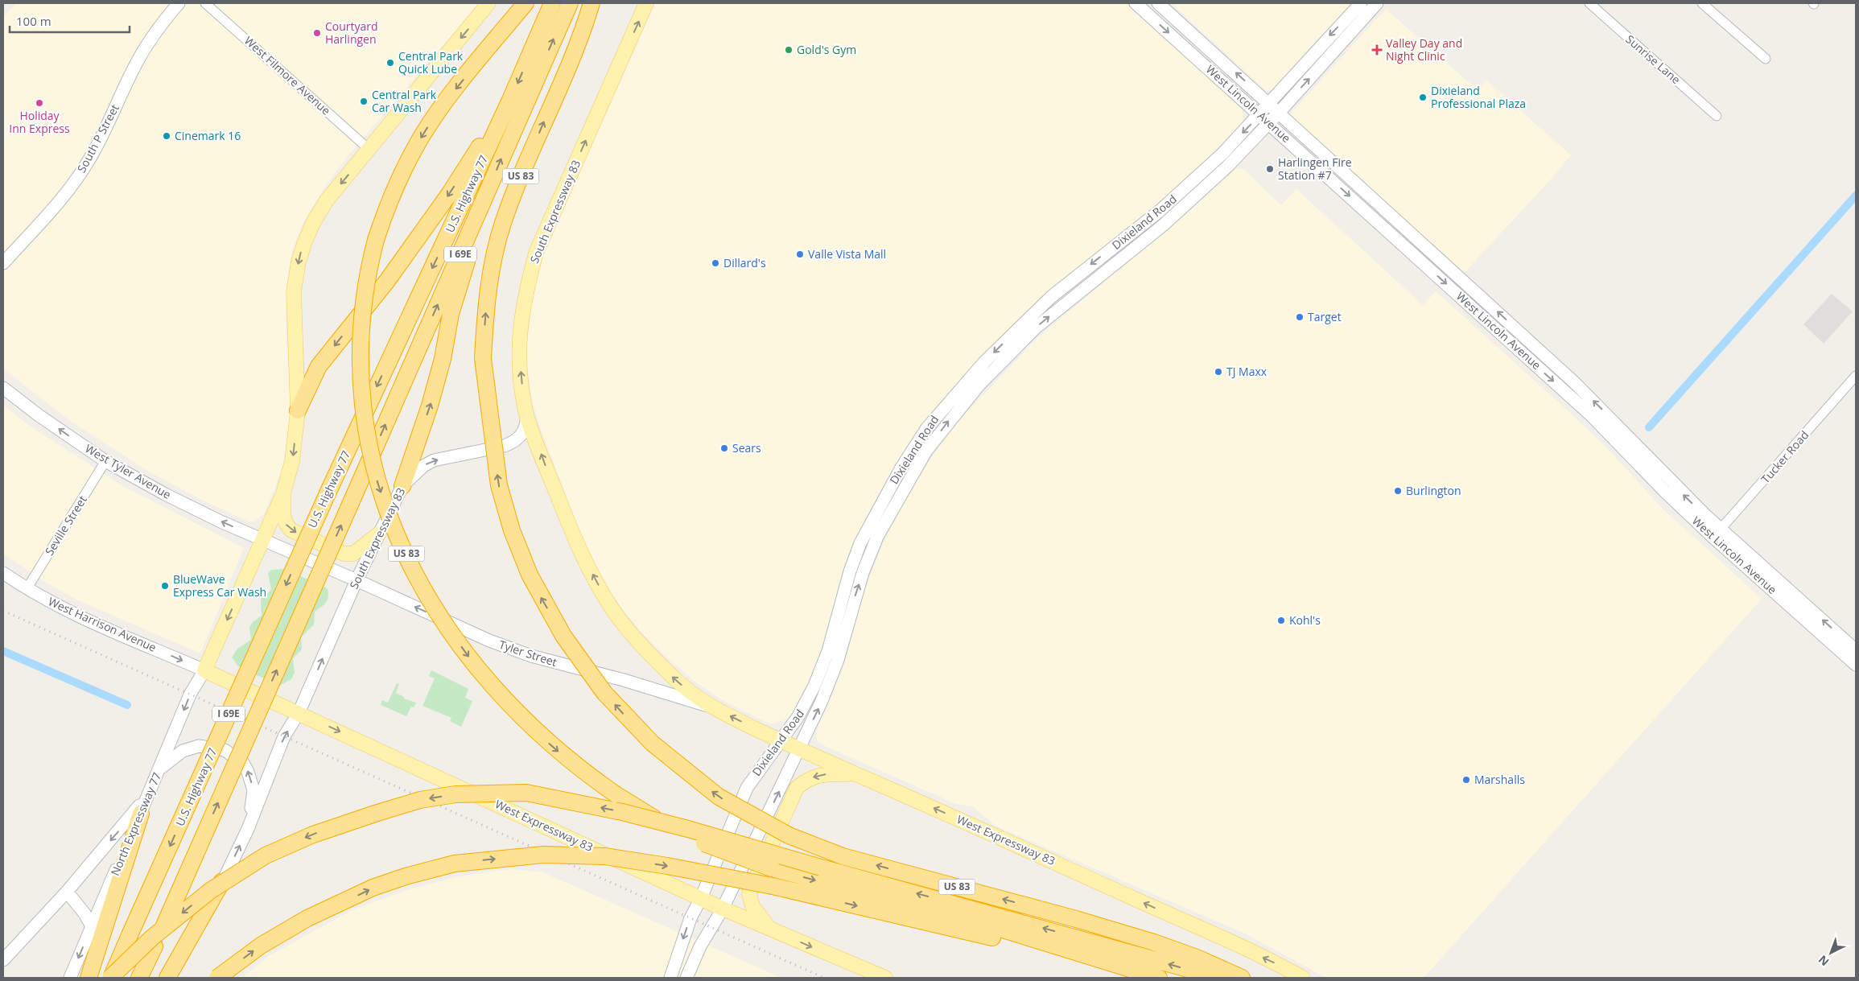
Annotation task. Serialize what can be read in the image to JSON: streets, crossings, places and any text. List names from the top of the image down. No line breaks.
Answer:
{"streets":{"highway":["US 83","U.S. Highway 77","I 69E"],"main road":["West Lincoln Avenue","South P Street","South Expressway 83","Dixieland Road","West Tyler Avenue","West Harrison Avenue","Tyler Street","North Expressway 77","West Expressway 83"],"street":["Sunrise Lane","West Filmore Avenue","Tucker Road","Seville Street"]},"crossings":[["West Lincoln Avenue","Dixieland Road"],["West Lincoln Avenue","Tucker Road"],["South Expressway 83","West Tyler Avenue"],["South Expressway 83","Tyler Street"],["South Expressway 83","West Expressway 83"],["Dixieland Road","West Expressway 83"],["West Tyler Avenue","Seville Street"],["West Tyler Avenue","Tyler Street"],["Seville Street","West Harrison Avenue"],["West Harrison Avenue","North Expressway 77"],["West Harrison Avenue","West Expressway 83"],["Tyler Street","West Expressway 83"],["North Expressway 77","West Expressway 83"]],"one_way":["South Expressway 83","West Tyler Avenue","West Harrison Avenue","Tyler Street"],"places":{"other":["Courtyard Harlingen","Gold's Gym","Central Park Quick Lube","Dixieland Professional Plaza","Central Park Car Wash","Holiday Inn Express","Cinemark 16","Harlingen Fire Station #7","Valle Vista Mall","Dillard's","Target","TJ Maxx","Sears","Burlington","BlueWave Express Car Wash","Kohl's","Marshalls"],"health":["Valley Day and Night Clinic"]},"scale_bar":"100 m","north":"bottom left"}
